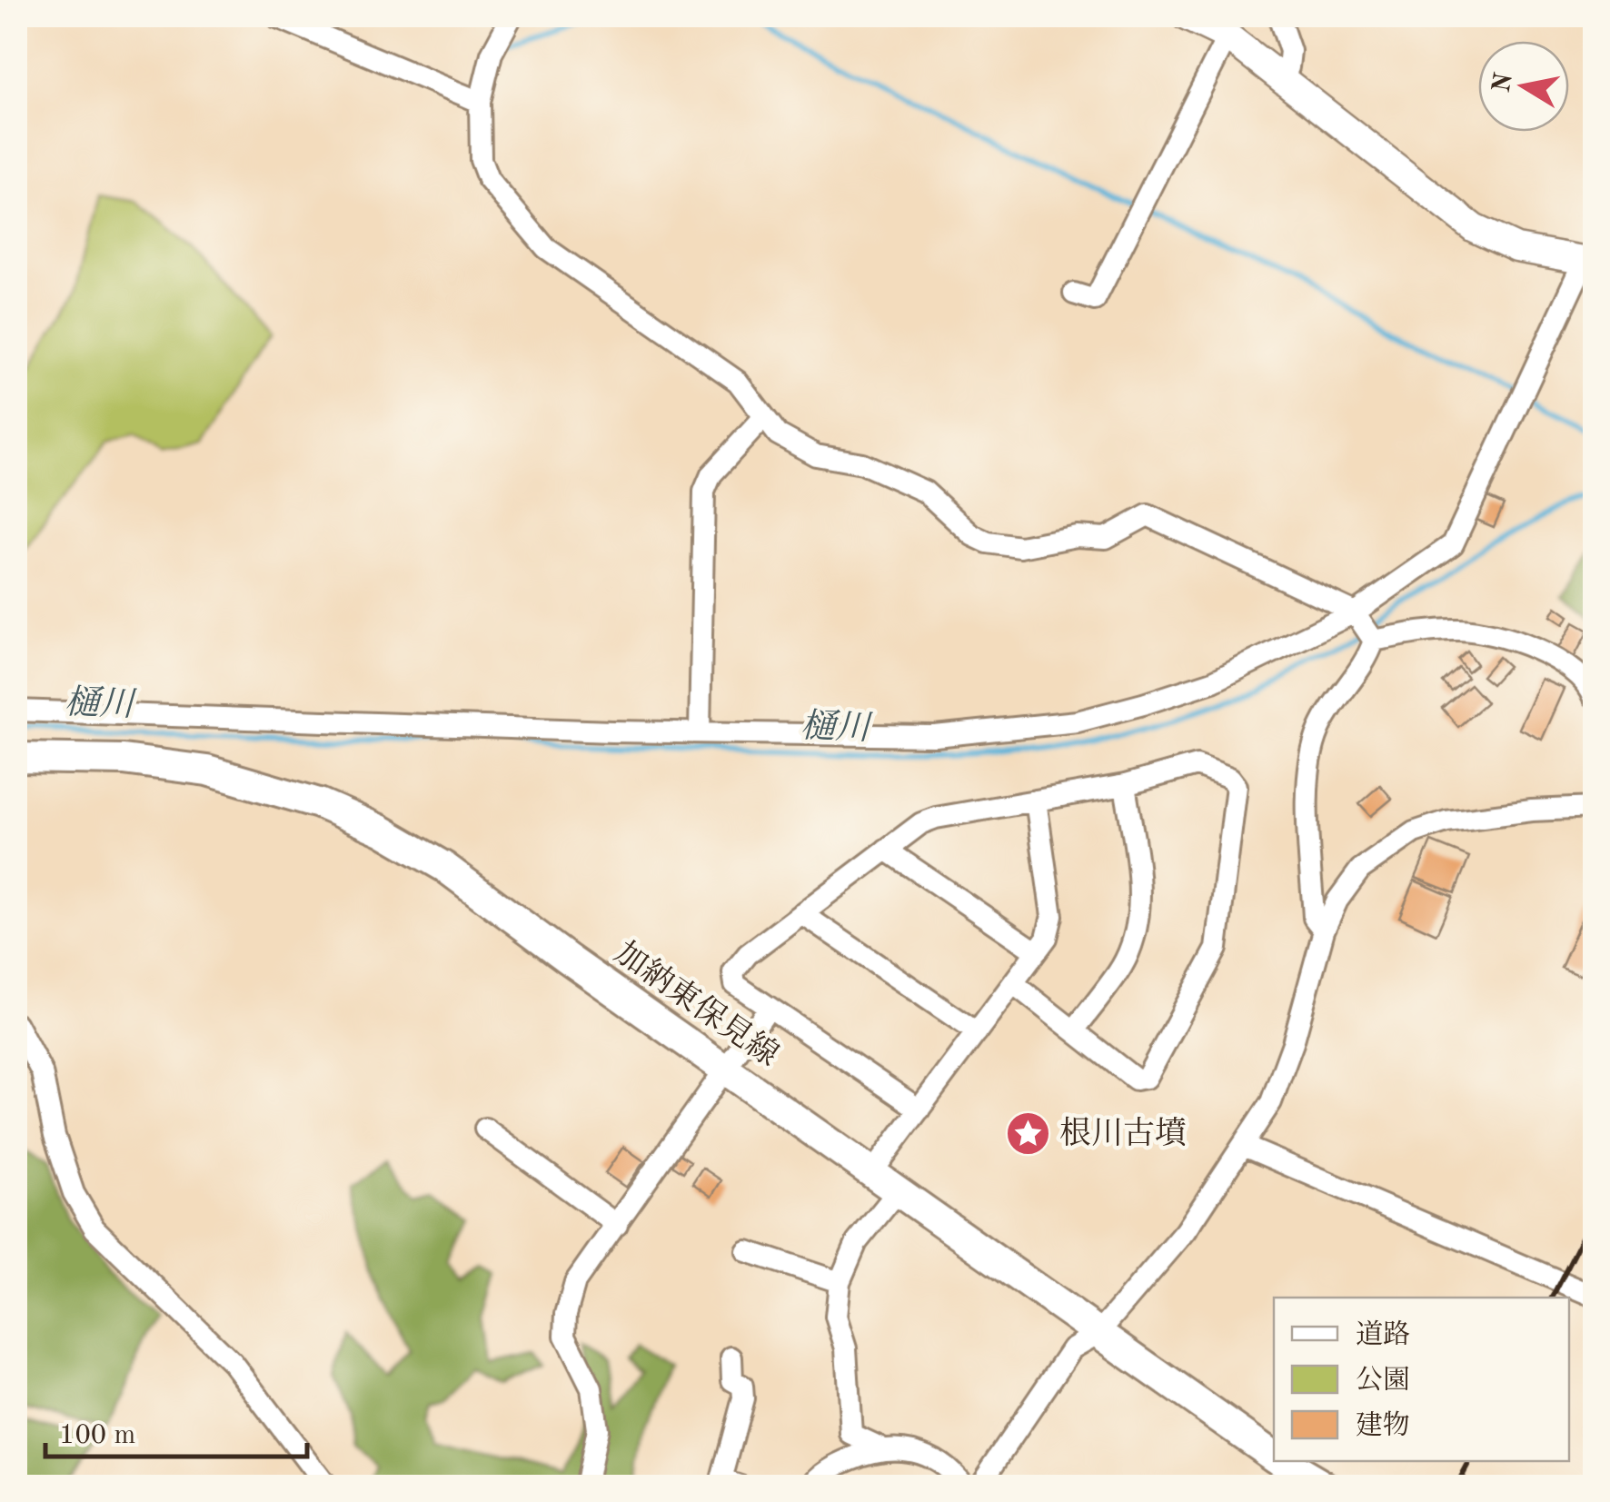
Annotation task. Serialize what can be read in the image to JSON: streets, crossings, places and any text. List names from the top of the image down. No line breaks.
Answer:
{"streets":{"main road":["加納東保見線"]},"water":["樋川"],"places":{"place":["根川古墳"]},"legend":["道路","公園","建物"],"scale_bar":"100 m","north":"left"}
